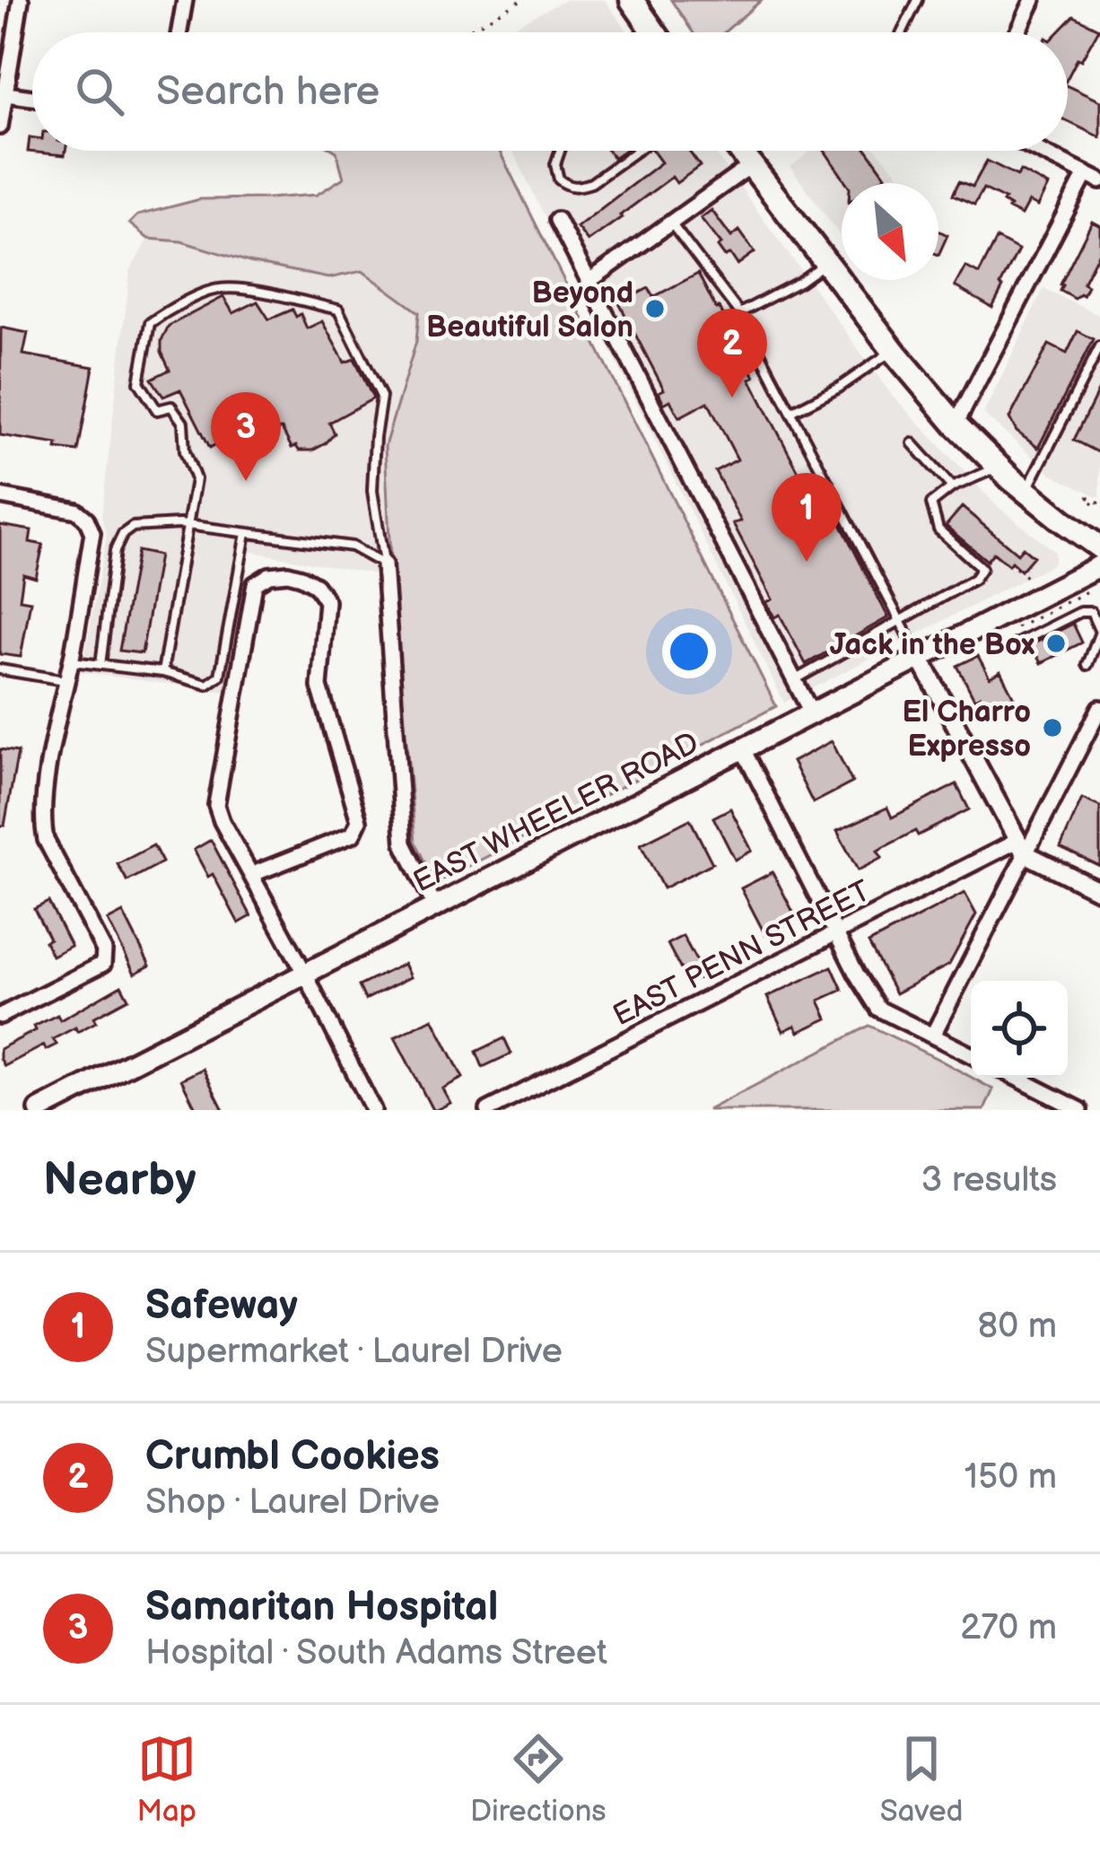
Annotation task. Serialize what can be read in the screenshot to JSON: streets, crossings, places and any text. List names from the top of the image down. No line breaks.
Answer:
{"streets":{"main road":["EAST WHEELER ROAD"],"street":["EAST PENN STREET"]},"places":["Beyond Beautiful Salon","Jack in the Box","El Charro Expresso"],"north":"bottom right","page":{"search":"Search here","pins":["2","3","1"],"heading":["Nearby","3 results"],"list":[{"mark":"1","name":"Safeway","note":"Supermarket · Laurel Drive","value":"80 m"},{"mark":"2","name":"Crumbl Cookies","note":"Shop · Laurel Drive","value":"150 m"},{"mark":"3","name":"Samaritan Hospital","note":"Hospital · South Adams Street","value":"270 m"}],"nav":["Map","Directions","Saved"]}}
